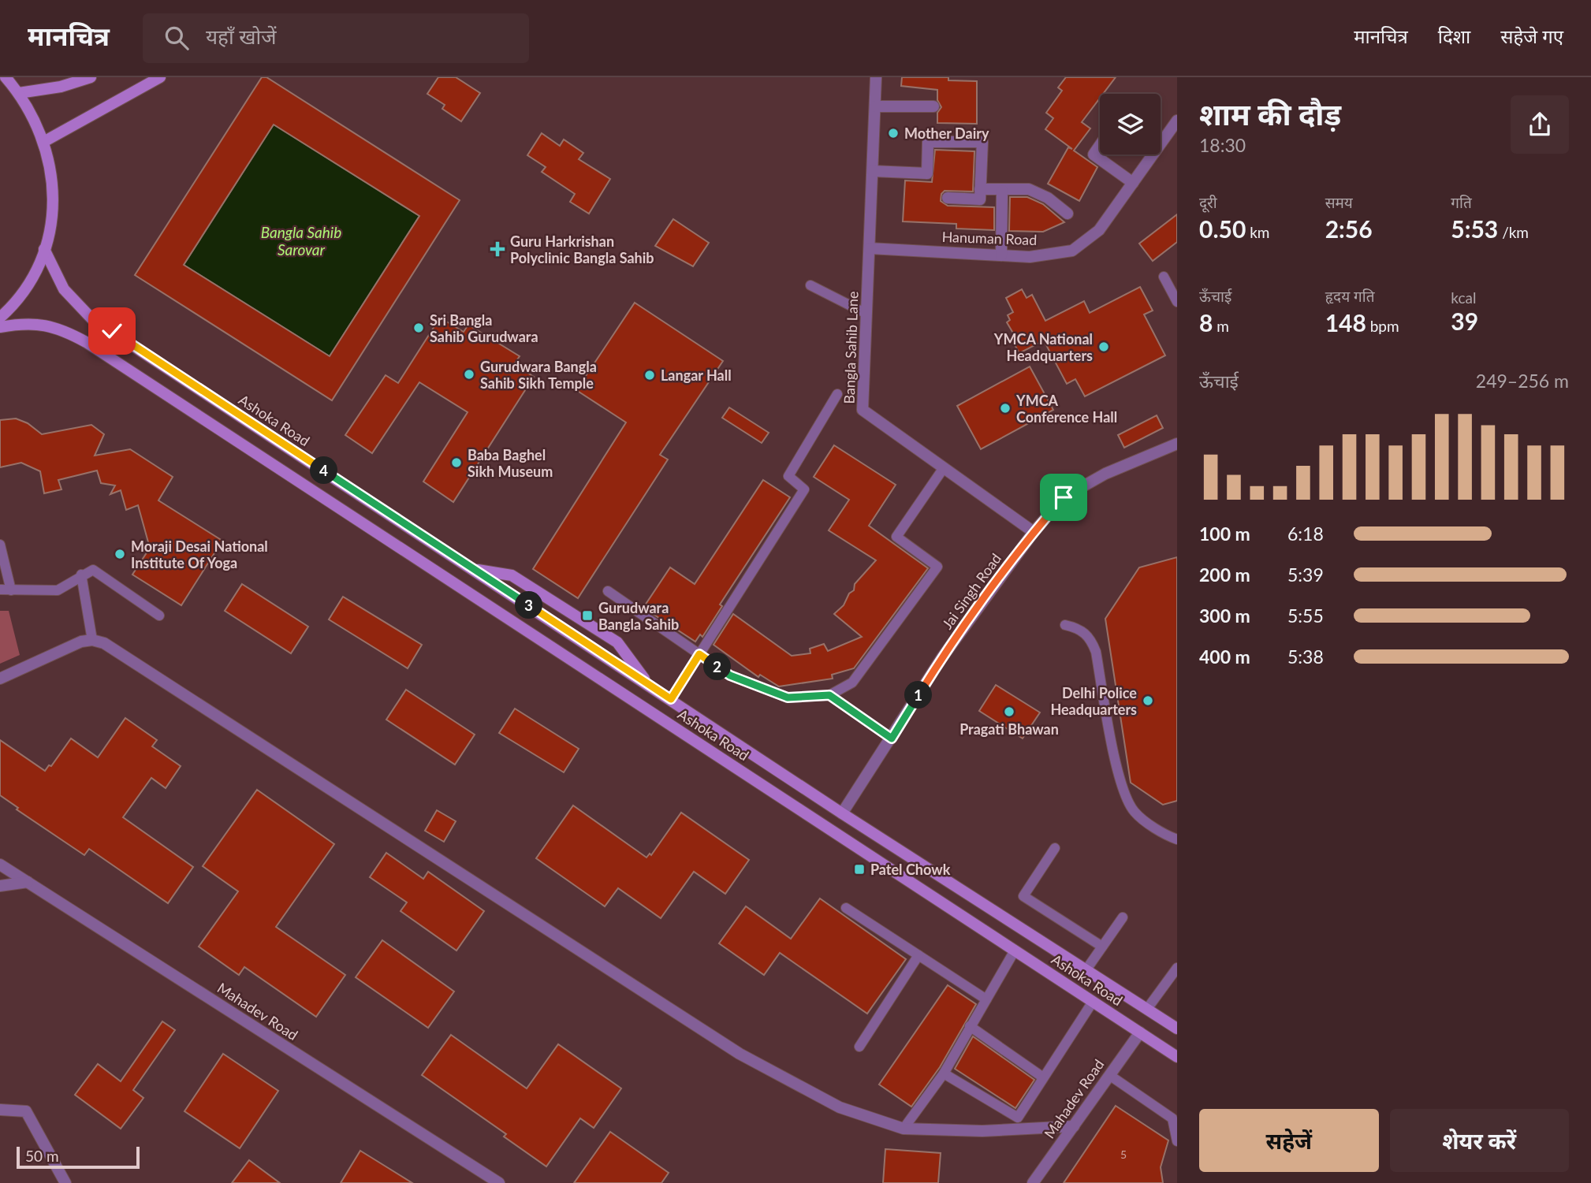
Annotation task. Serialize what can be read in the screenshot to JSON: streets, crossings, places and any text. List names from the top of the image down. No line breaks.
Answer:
{"streets":{"main road":["Ashoka Road"],"street":["Hanuman Road","Bangla Sahib Lane","Jai Singh Road","Mahadev Road"]},"crossings":[["Hanuman Road","Bangla Sahib Lane"],["Bangla Sahib Lane","Jai Singh Road"],["Ashoka Road","Jai Singh Road"],["Ashoka Road","Mahadev Road"]],"water":["Bangla Sahib Sarovar"],"places":{"other":["Mother Dairy","Sri Bangla Sahib Gurudwara","YMCA National Headquarters","Gurudwara Bangla Sahib Sikh Temple","Langar Hall","YMCA Conference Hall","Baba Baghel Sikh Museum","Moraji Desai National Institute Of Yoga","Delhi Police Headquarters","Pragati Bhawan"],"health":["Guru Harkrishan Polyclinic Bangla Sahib"],"transit":["Gurudwara Bangla Sahib","Patel Chowk"]},"house_numbers":["5"],"scale_bar":"50 m","page":{"header":"मानचित्र","search":"यहाँ खोजें","nav":["मानचित्र","दिशा","सहेजे गए"],"heading":["शाम की दौड़","18:30"],"stats":[["दूरी","0.50 km"],["समय","2:56"],["गति","5:53 /km"],["ऊँचाई","8 m"],["हृदय गति","148 bpm"],["kcal","39"]],"chart":["ऊँचाई","249–256 m"],"pins":["4","3","2","1"],"list":[{"name":"100 m","note":"6:18"},{"name":"200 m","note":"5:39"},{"name":"300 m","note":"5:55"},{"name":"400 m","note":"5:38"}],"buttons":["सहेजें","शेयर करें"],"scale":"50 m"}}
